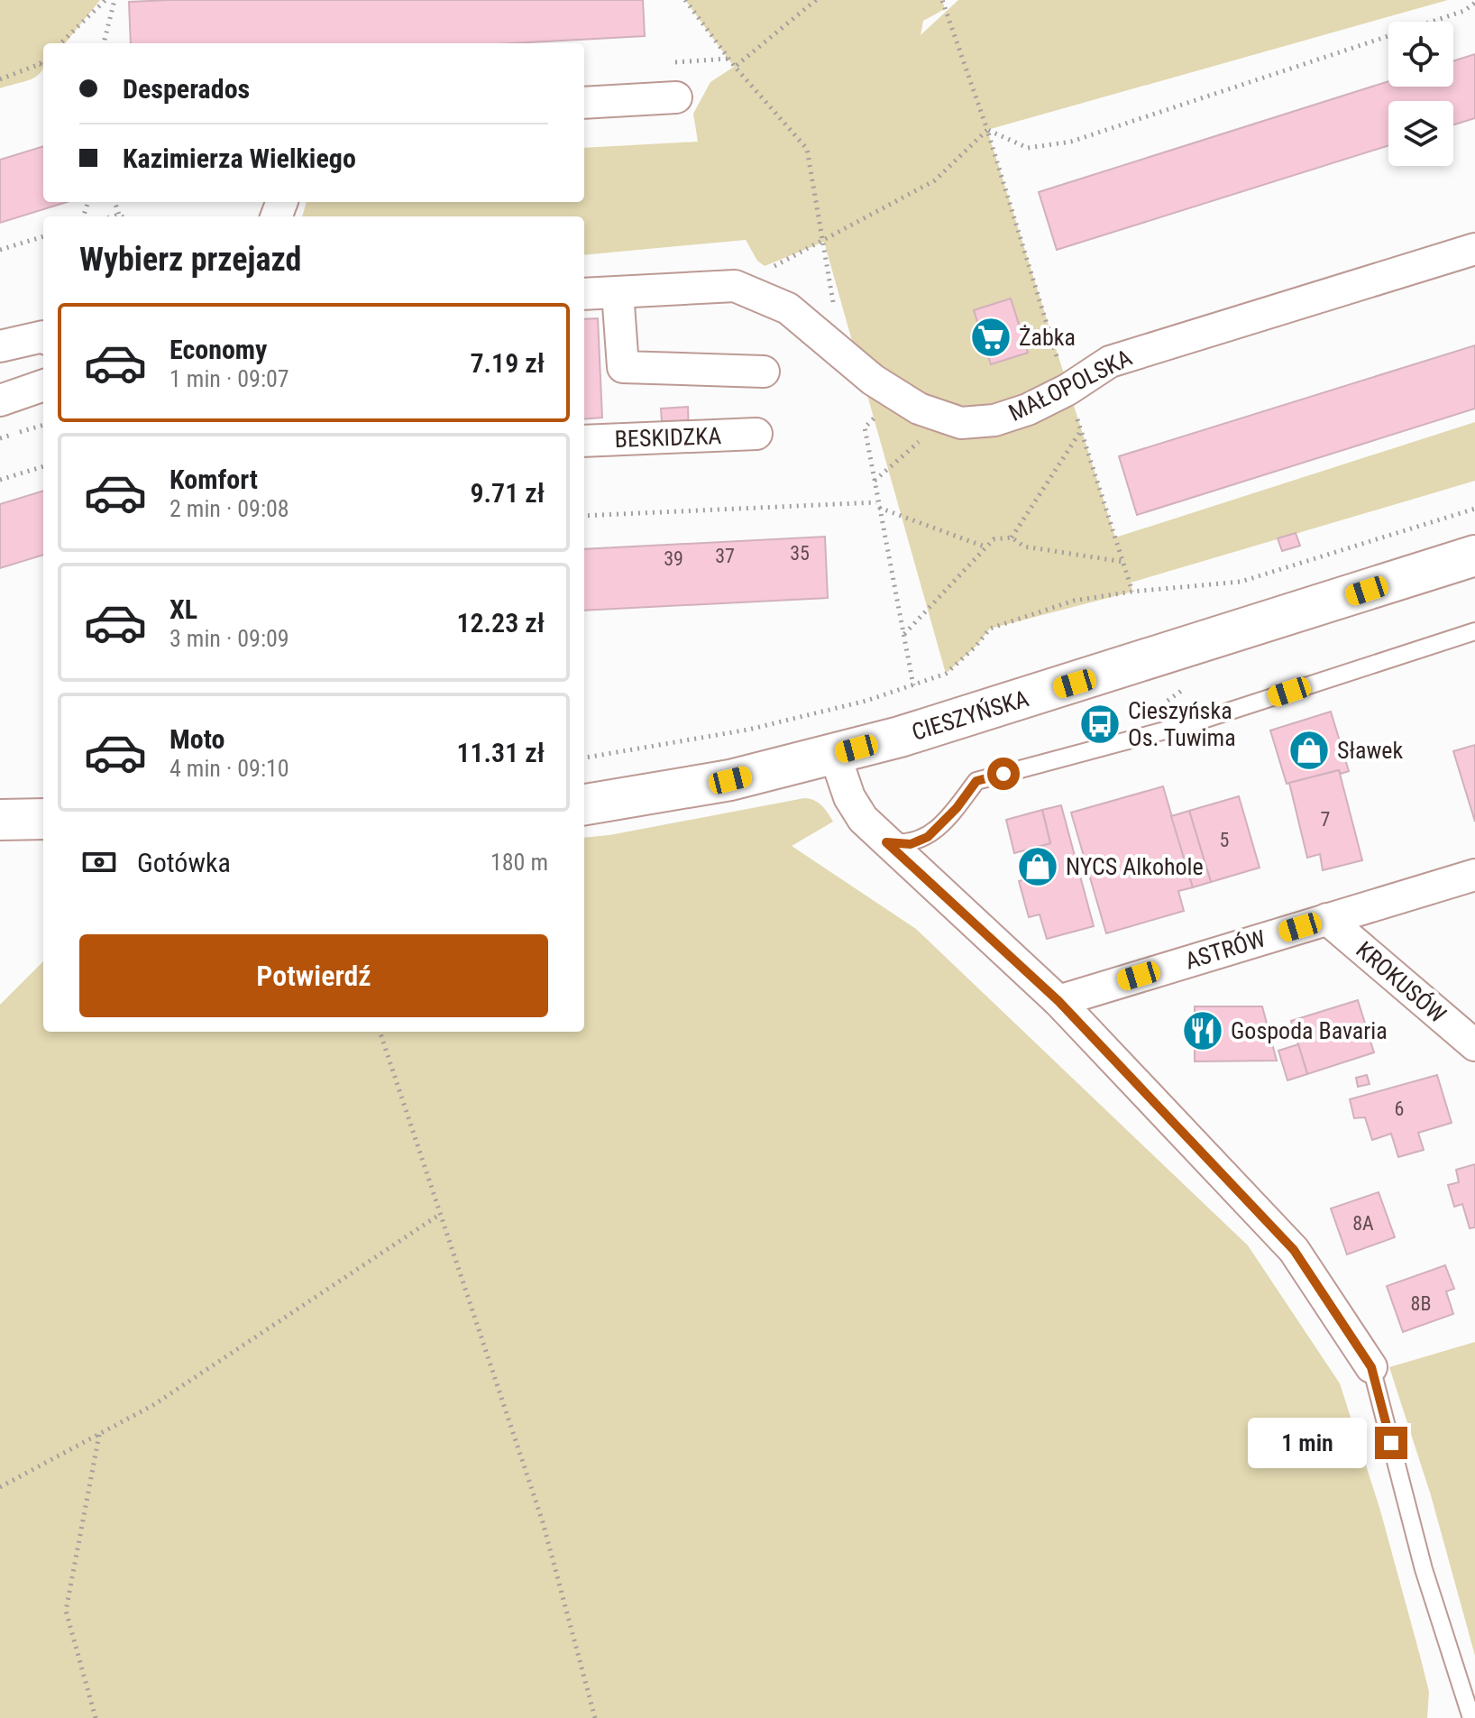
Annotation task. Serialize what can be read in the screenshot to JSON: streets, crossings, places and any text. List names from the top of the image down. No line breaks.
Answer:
{"streets":{"main road":["CIESZYŃSKA"],"street":["MAŁOPOLSKA","BESKIDZKA","ASTRÓW","KROKUSÓW"]},"crossings":[["ASTRÓW","KROKUSÓW"]],"places":{"supermarket":["Żabka"],"bus stop":["Cieszyńska Os. Tuwima"],"shop":["Sławek","NYCS Alkohole"],"restaurant":["Gospoda Bavaria"]},"house_numbers":["35","37","39","7","5","6","8A","8B"],"page":{"banner":["Desperados","Kazimierza Wielkiego"],"heading":"Wybierz przejazd","list":[{"name":"Economy","note":"1 min · 09:07","value":"7.19 zł"},{"name":"Komfort","note":"2 min · 09:08","value":"9.71 zł"},{"name":"XL","note":"3 min · 09:09","value":"12.23 zł"},{"name":"Moto","note":"4 min · 09:10","value":"11.31 zł"}],"pay":["Gotówka","180 m"],"buttons":"Potwierdź","bubble":"1 min"}}
